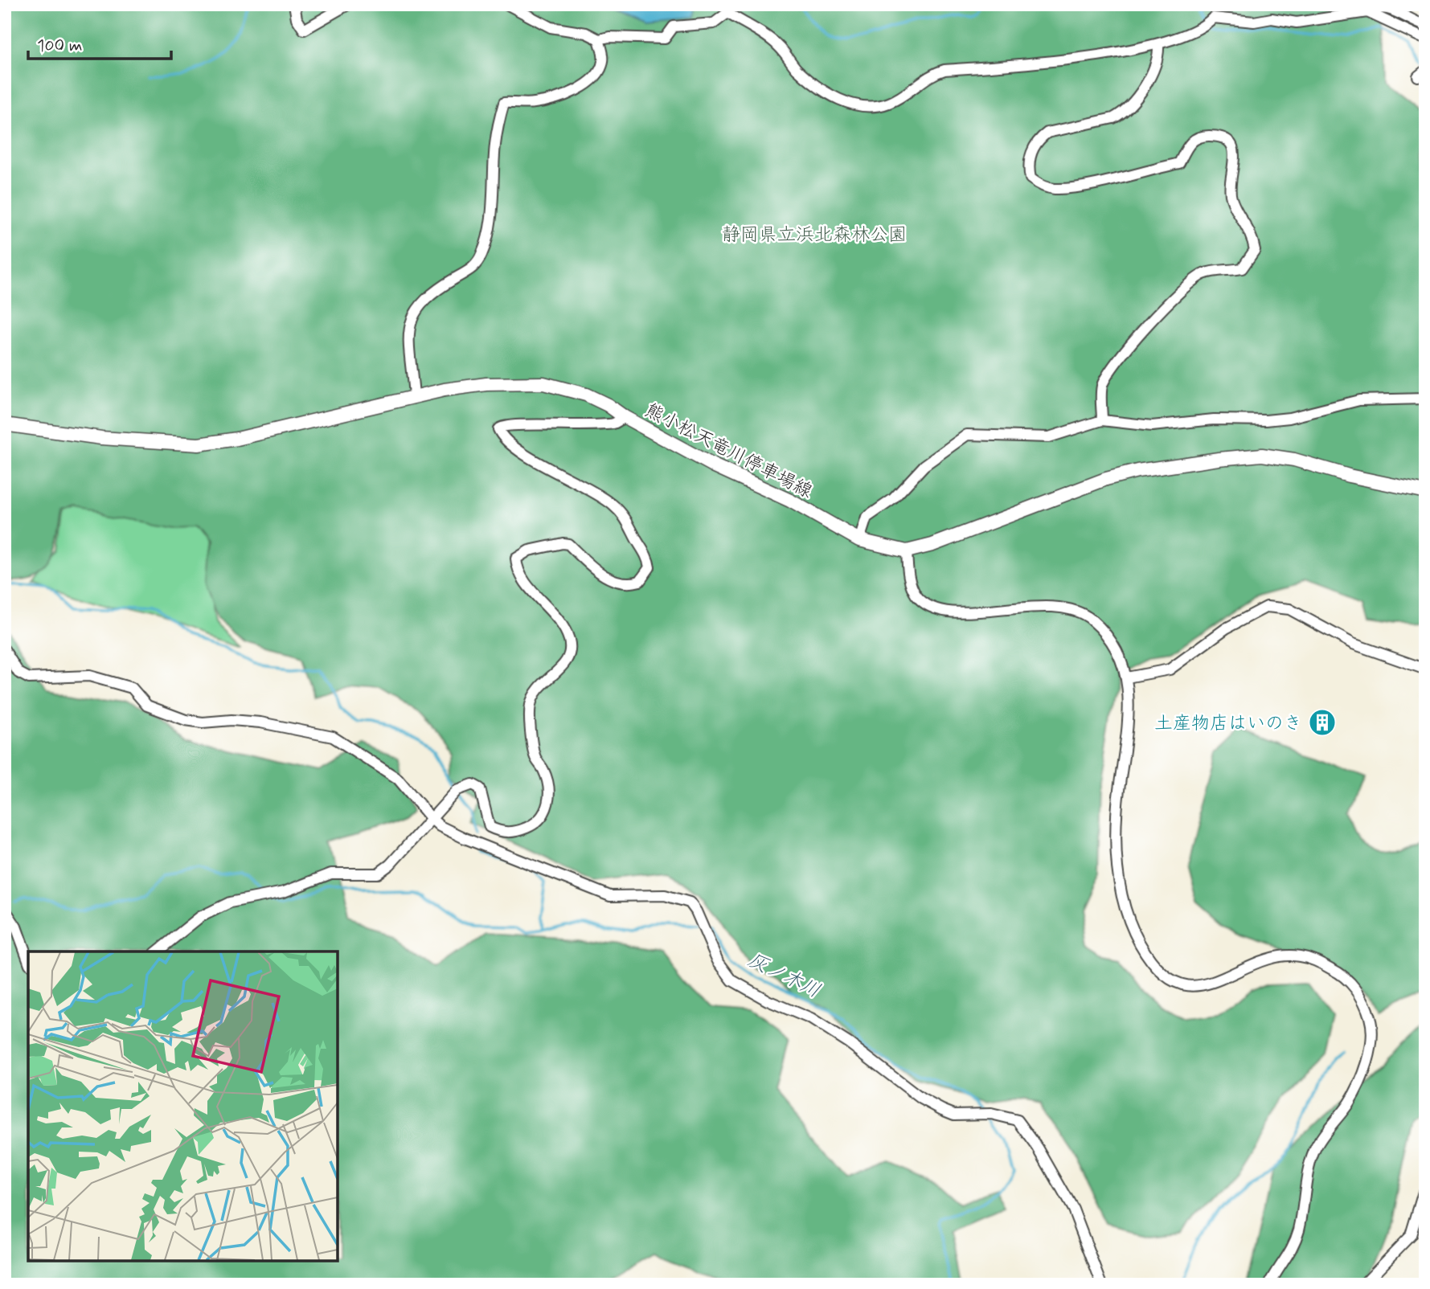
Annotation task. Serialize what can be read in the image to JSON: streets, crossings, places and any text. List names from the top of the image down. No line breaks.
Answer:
{"streets":{"main road":["熊小松天竜川停車場線"]},"water":["灰ノ木川"],"parks":["静岡県立浜北森林公園"],"places":{"building":["土産物店はいのき"]},"scale_bar":"100 m"}
